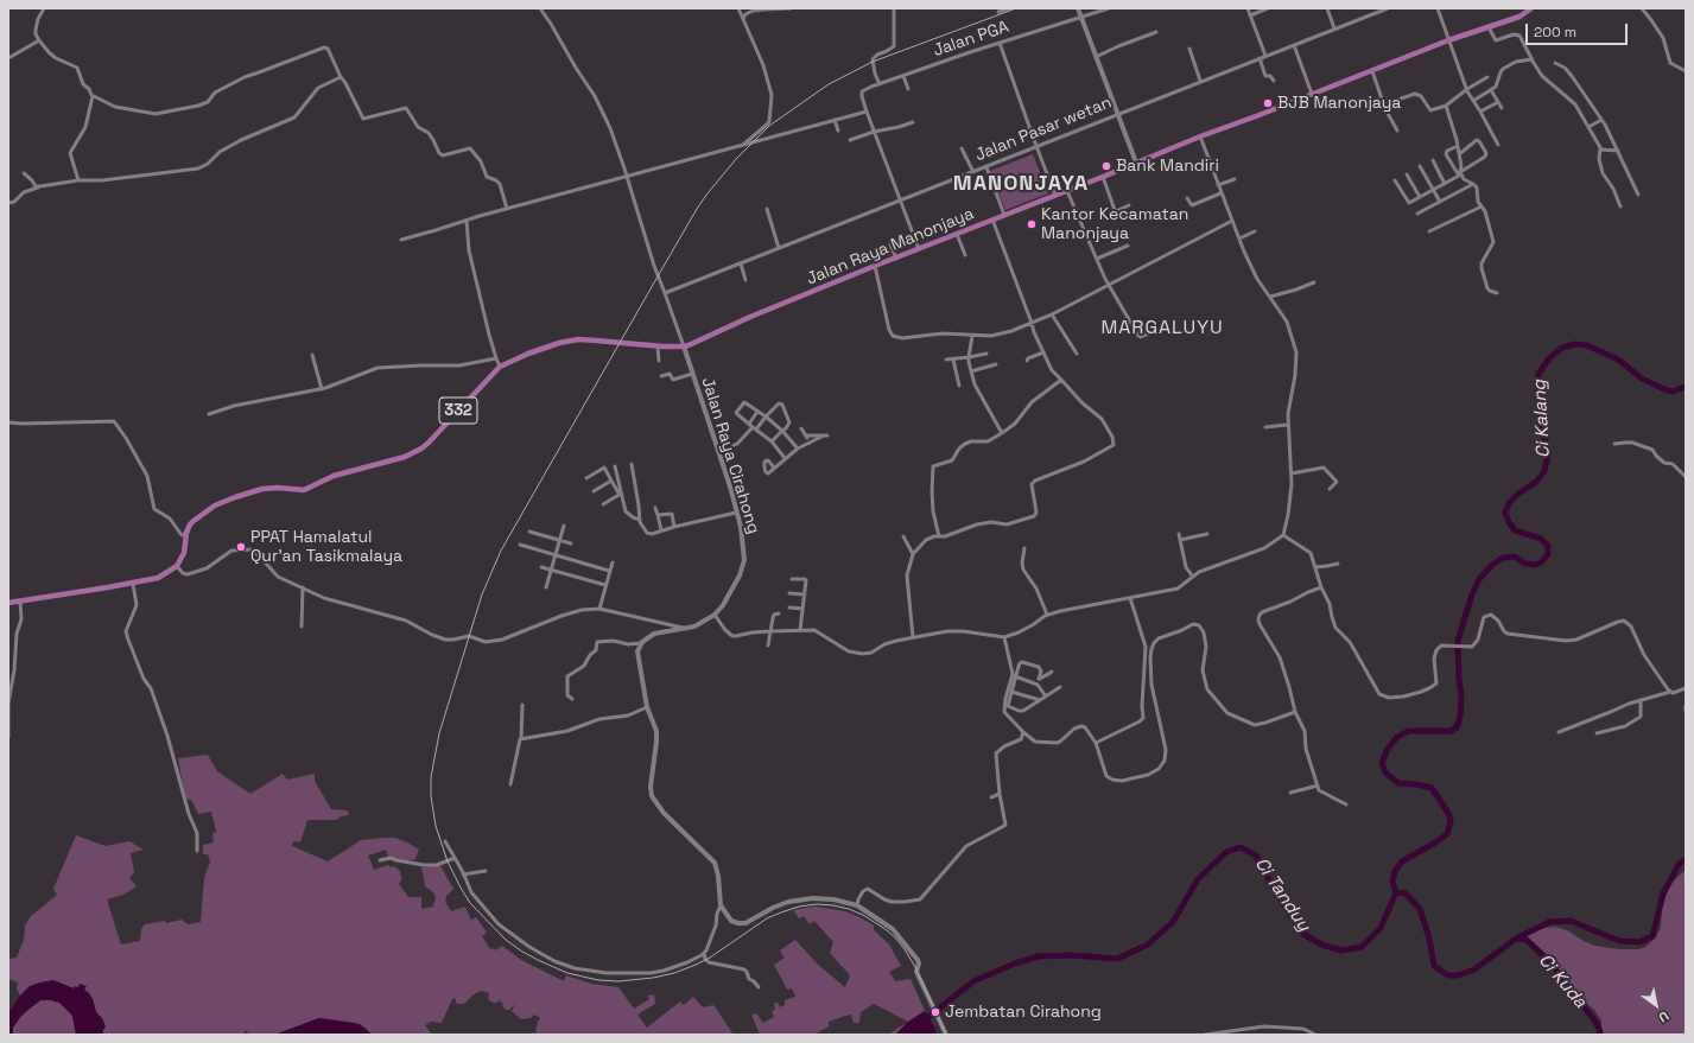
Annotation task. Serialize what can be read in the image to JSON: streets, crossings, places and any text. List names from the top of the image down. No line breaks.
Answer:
{"streets":{"main road":["Jalan Raya Manonjaya","332"],"street":["Jalan PGA","Jalan Pasar wetan","Jalan Raya Cirahong"]},"crossings":[["Jalan Raya Manonjaya","332"],["Jalan Raya Manonjaya","Jalan Raya Cirahong"],["332","Jalan Raya Cirahong"]],"districts":["MANONJAYA","MARGALUYU"],"water":["Ci Kalang","Ci Tanduy","Ci Kuda"],"places":["BJB Manonjaya","Bank Mandiri","Kantor Kecamatan Manonjaya","PPAT Hamalatul Qur'an Tasikmalaya","Jembatan Cirahong"],"scale_bar":"200 m","north":"bottom right"}
